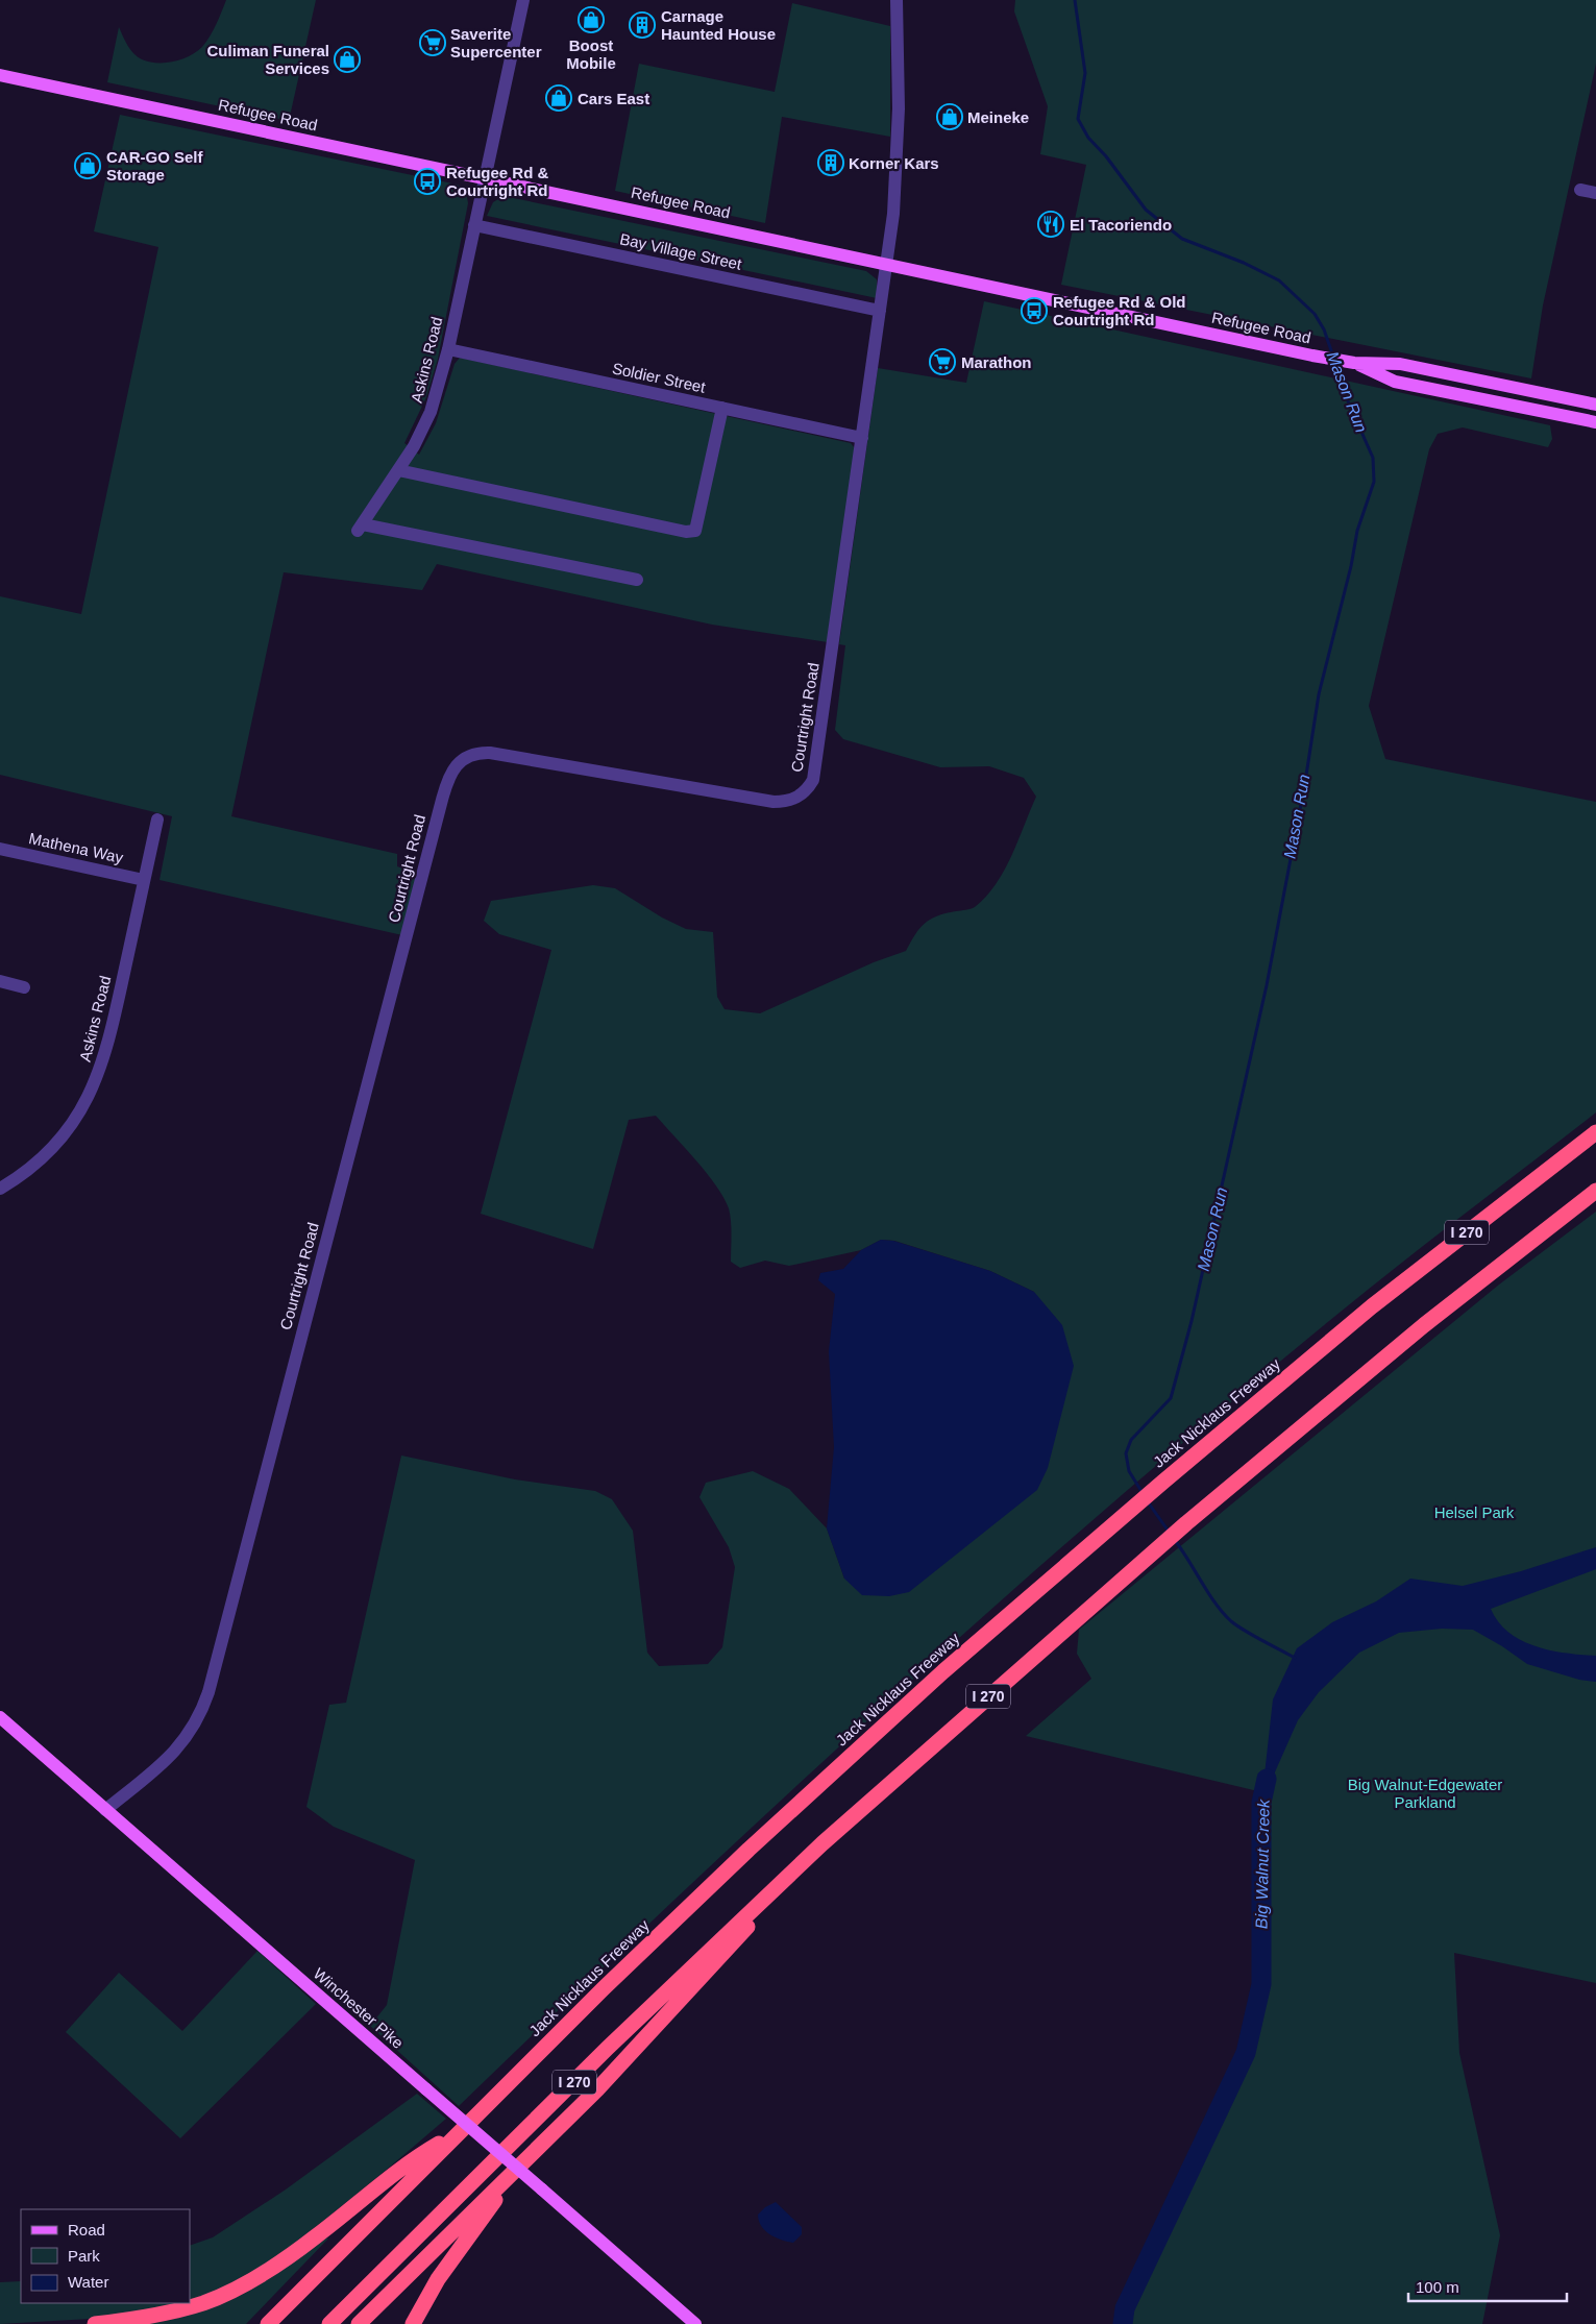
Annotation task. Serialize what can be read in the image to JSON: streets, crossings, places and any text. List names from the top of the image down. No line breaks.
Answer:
{"streets":{"highway":["I 270","Jack Nicklaus Freeway"],"main road":["Refugee Road","Winchester Pike"],"street":["Bay Village Street","Askins Road","Soldier Street","Courtright Road","Mathena Way"]},"crossings":[["Refugee Road","Askins Road"],["Refugee Road","Courtright Road"],["Bay Village Street","Askins Road"],["Bay Village Street","Courtright Road"],["Askins Road","Soldier Street"],["Askins Road","Mathena Way"],["Soldier Street","Courtright Road"],["Courtright Road","Winchester Pike"]],"water":["Mason Run","Big Walnut Creek"],"parks":["Helsel Park","Big Walnut-Edgewater Parkland"],"places":{"shop":["Boost Mobile","Culiman Funeral Services","Cars East","Meineke","CAR-GO Self Storage"],"building":["Carnage Haunted House","Korner Kars"],"supermarket":["Saverite Supercenter","Marathon"],"bus stop":["Refugee Rd & Courtright Rd","Refugee Rd & Old Courtright Rd"],"restaurant":["El Tacoriendo"]},"legend":["Road","Park","Water"],"scale_bar":"100 m"}
